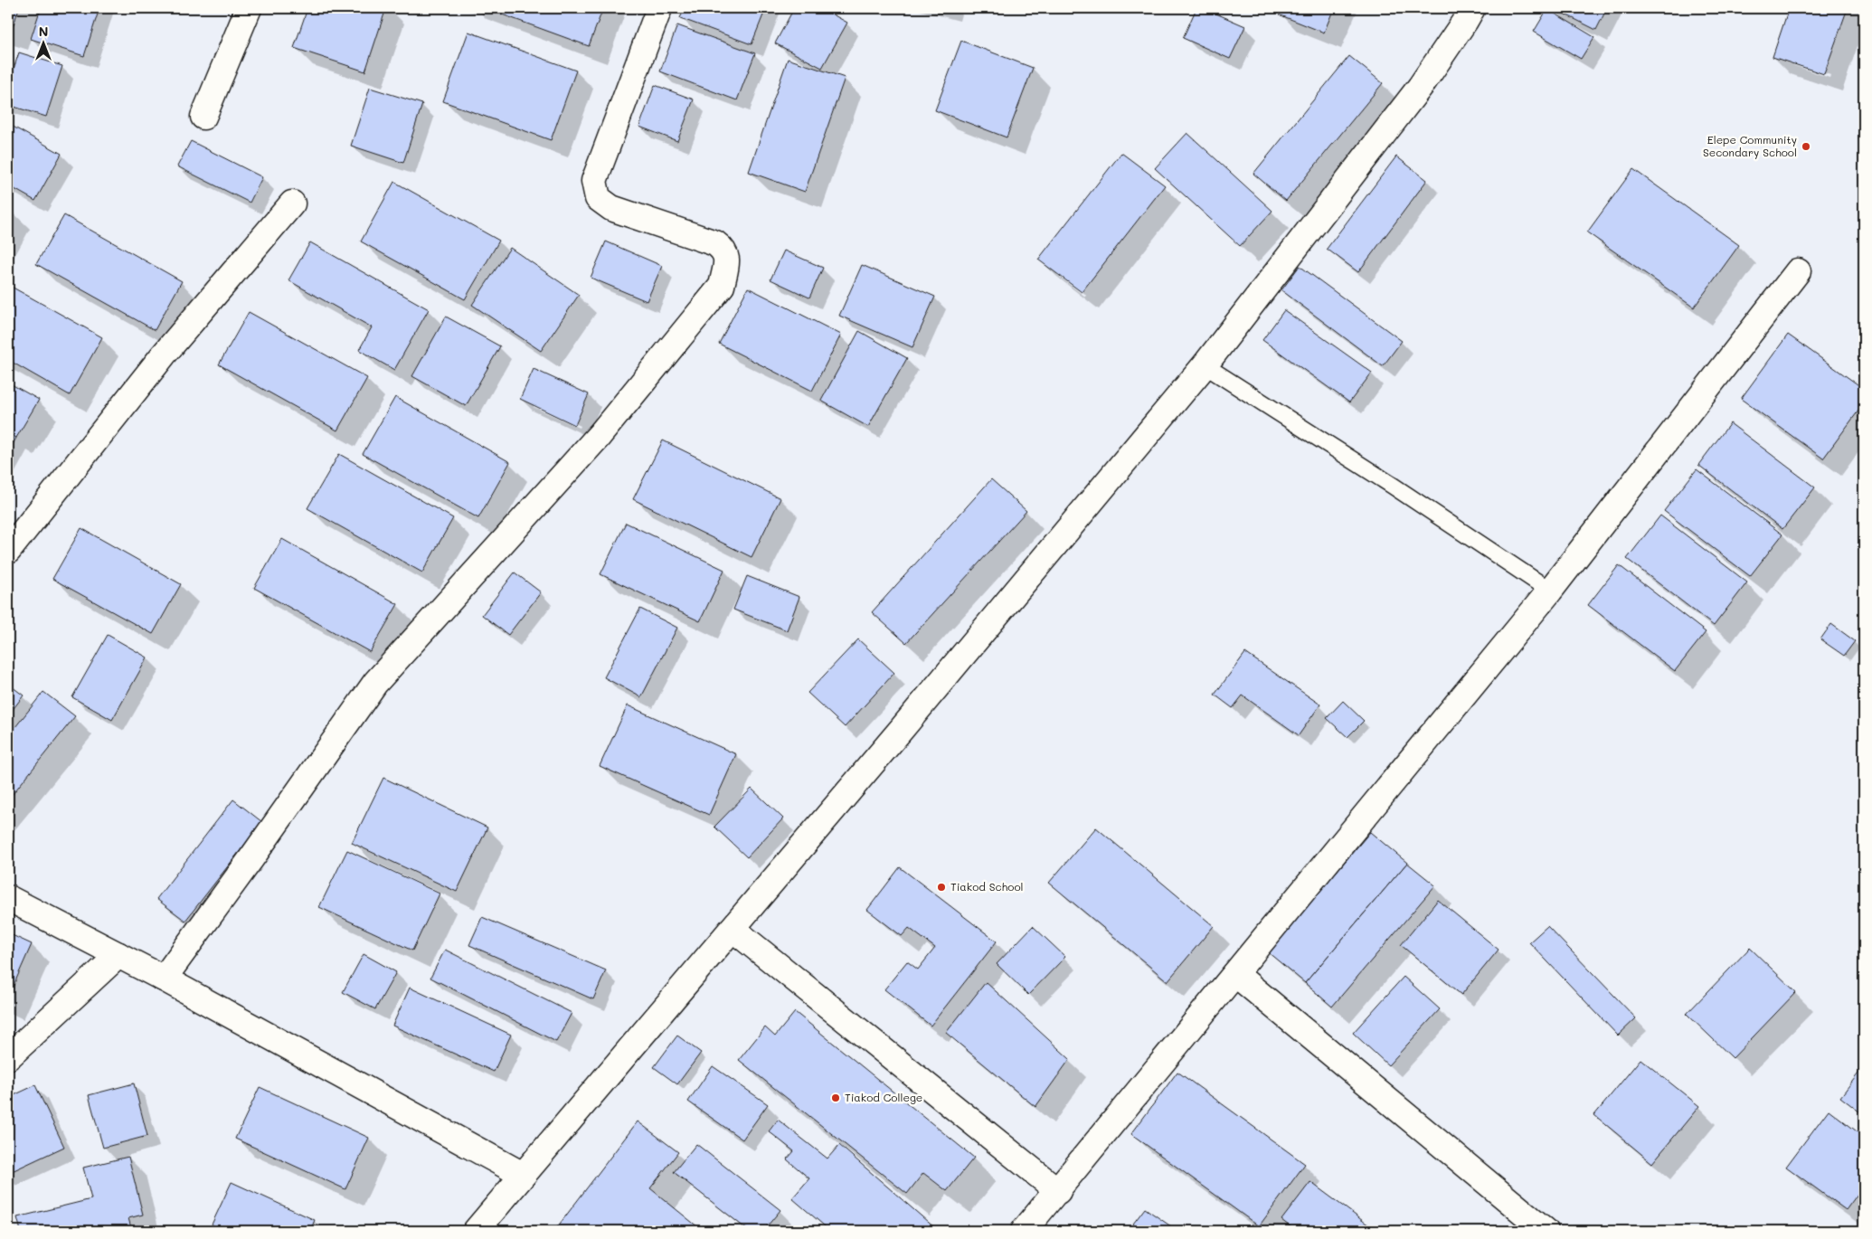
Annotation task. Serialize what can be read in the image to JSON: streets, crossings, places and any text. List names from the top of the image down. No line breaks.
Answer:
{"places":["Elepe Community Secondary School","Tiakod School","Tiakod College"],"north":"top"}
